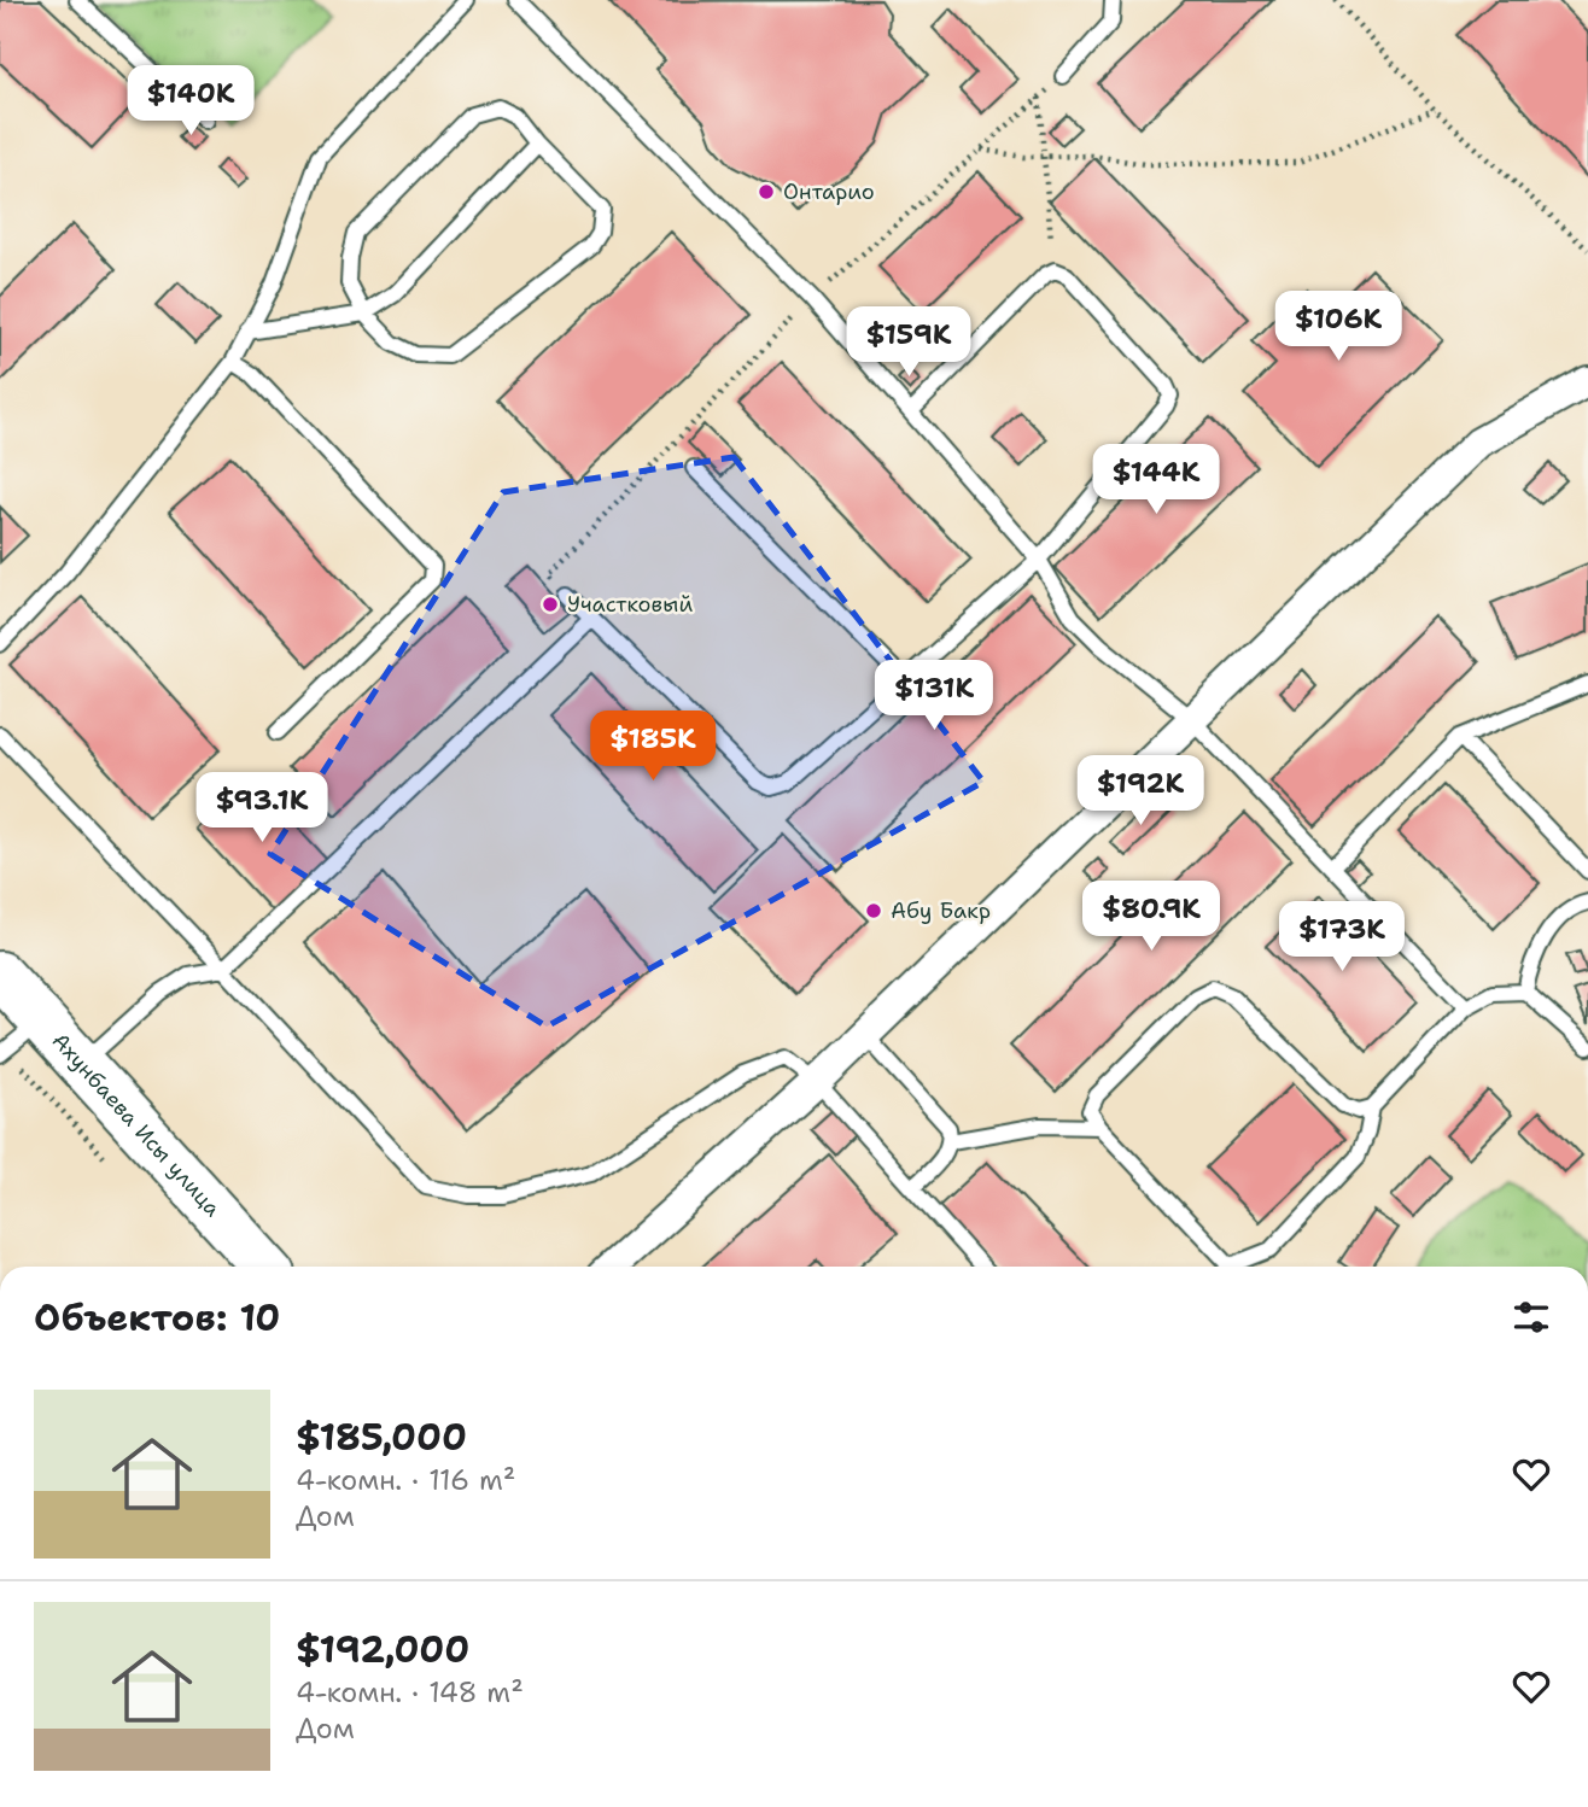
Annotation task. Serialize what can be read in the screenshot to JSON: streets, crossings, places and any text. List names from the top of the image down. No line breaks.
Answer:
{"streets":{"main road":["Ахунбаева Исы улица"]},"places":["Онтарио","Участковый","Абу Бакр"],"page":{"price":["$140K","$106K","$159K","$144K","$131K","$185K","$192K","$93.1K","$80.9K","$173K"],"heading":"Объектов: 10","list":[{"name":"$185,000","note":"4-комн. · 116 m² · Дом"},{"name":"$192,000","note":"4-комн. · 148 m² · Дом"}]}}
